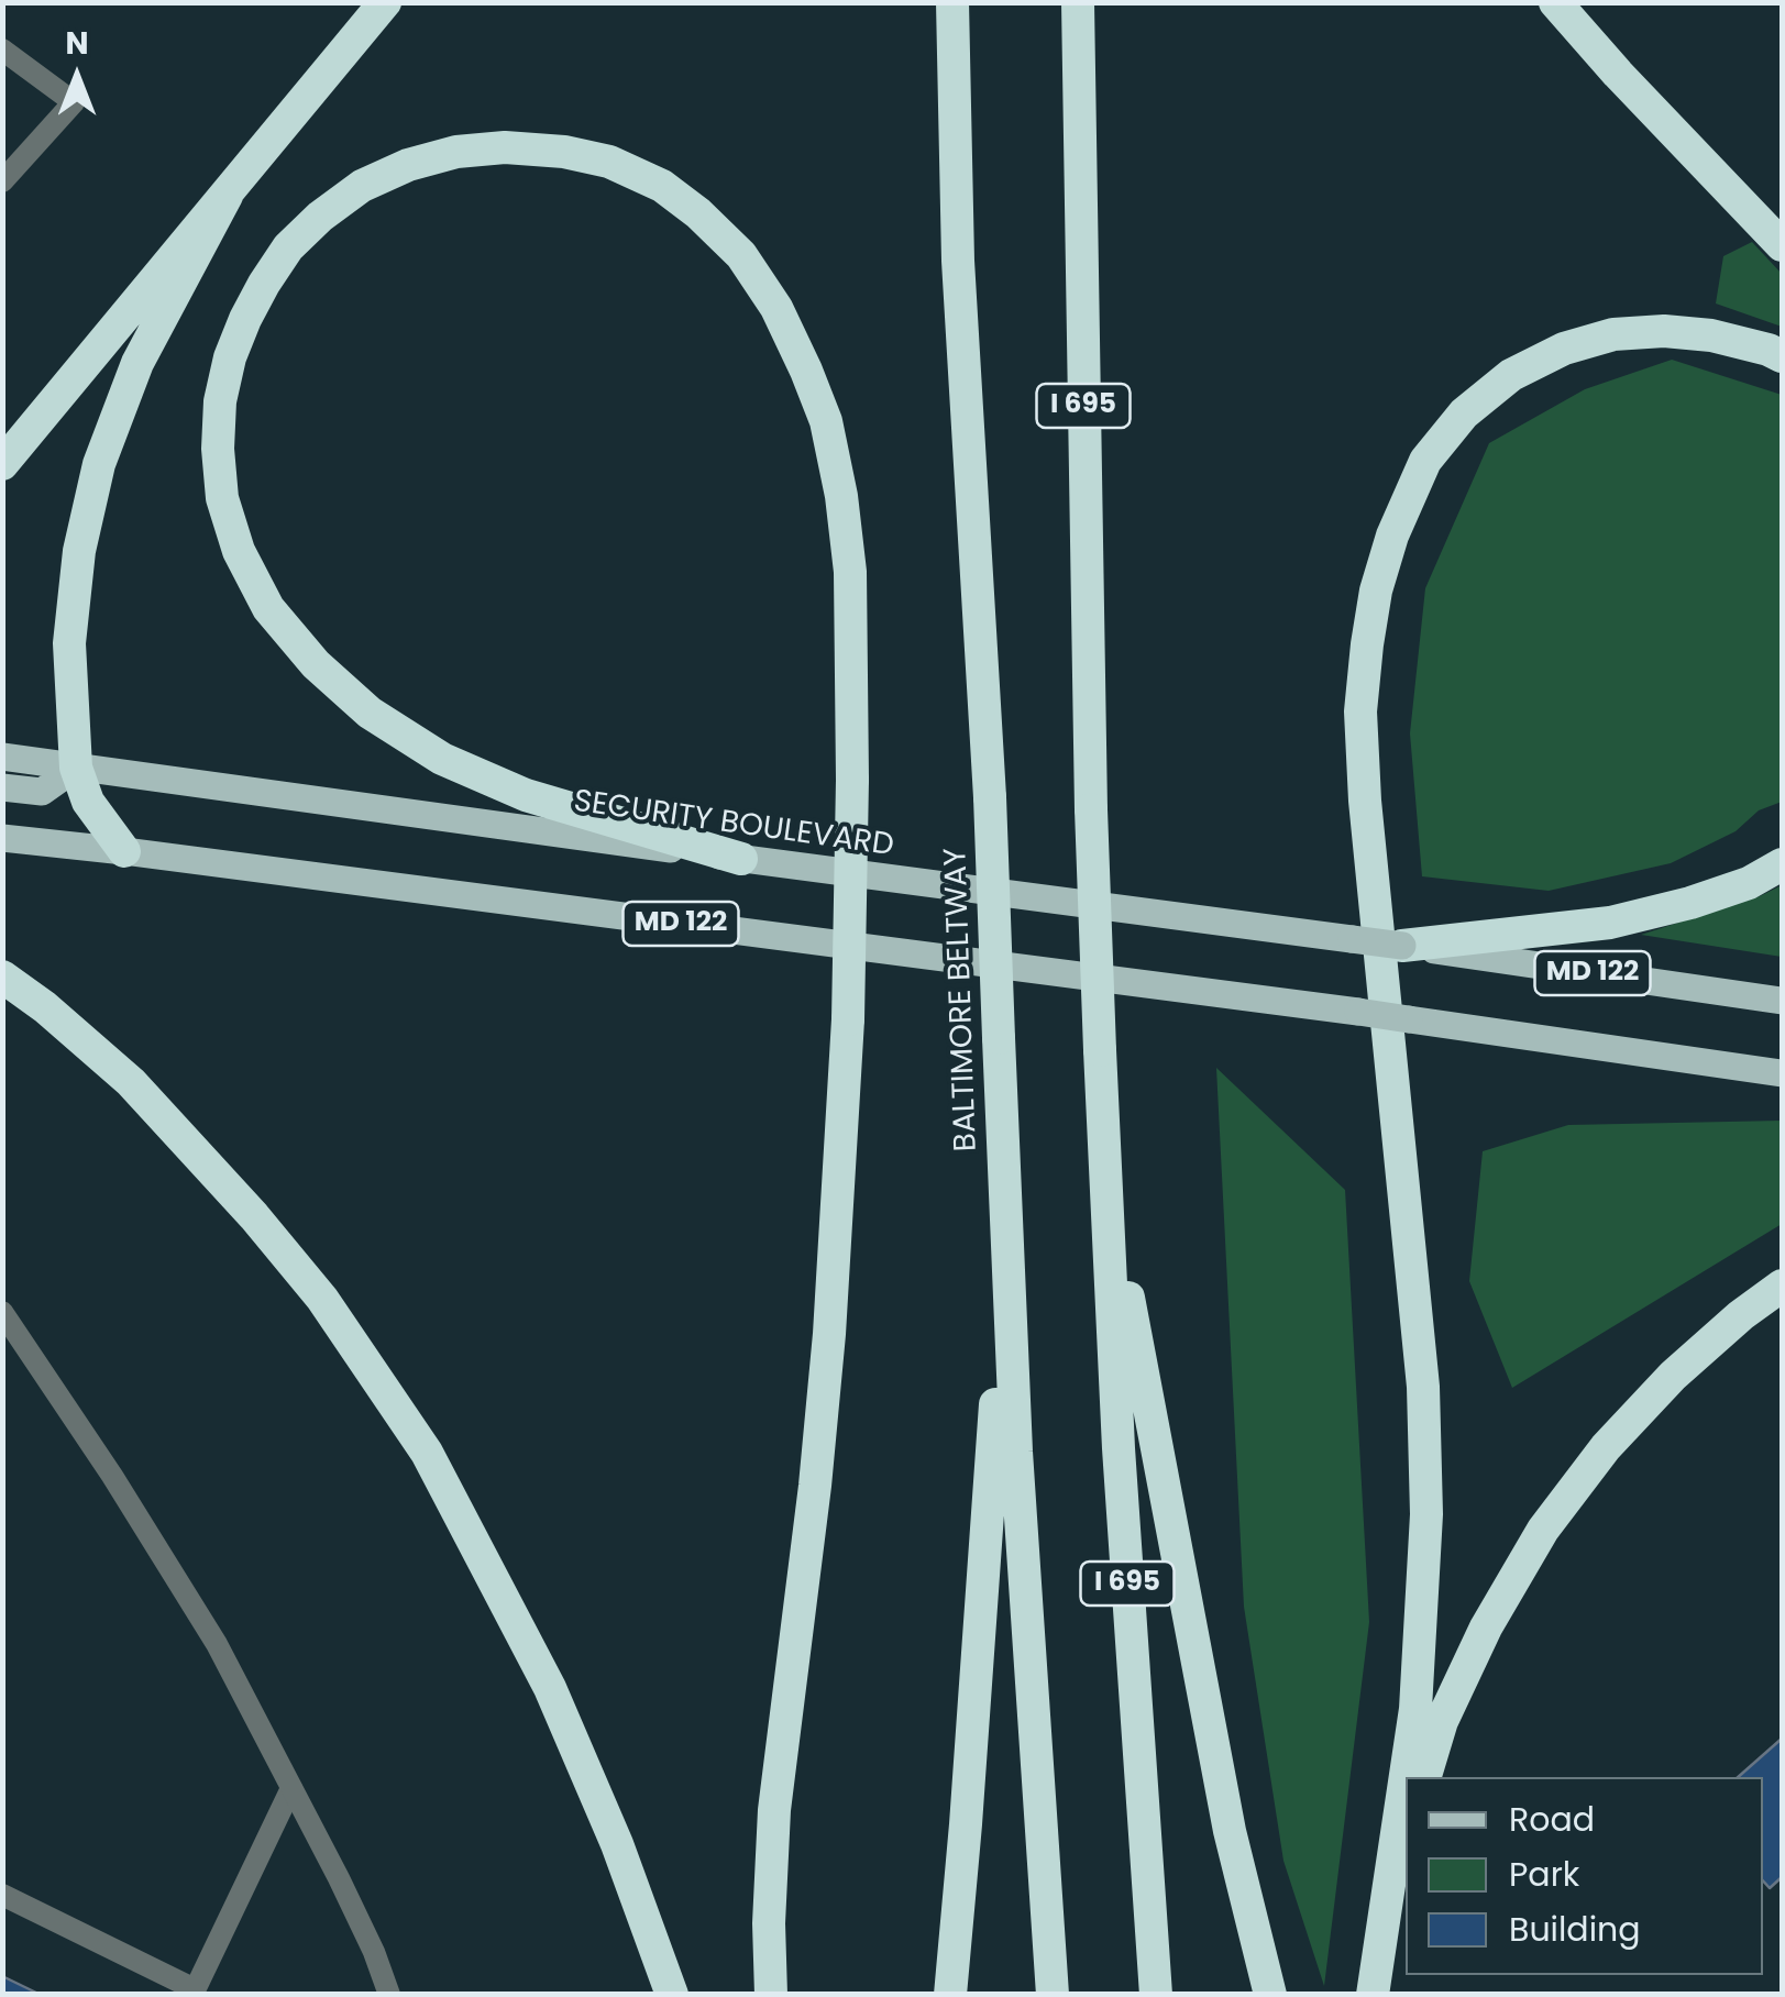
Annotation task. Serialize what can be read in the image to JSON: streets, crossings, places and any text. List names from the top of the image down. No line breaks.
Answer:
{"streets":{"highway":["I 695","BALTIMORE BELTWAY"],"main road":["SECURITY BOULEVARD","MD 122"]},"legend":["Road","Park","Building"],"north":"top"}
